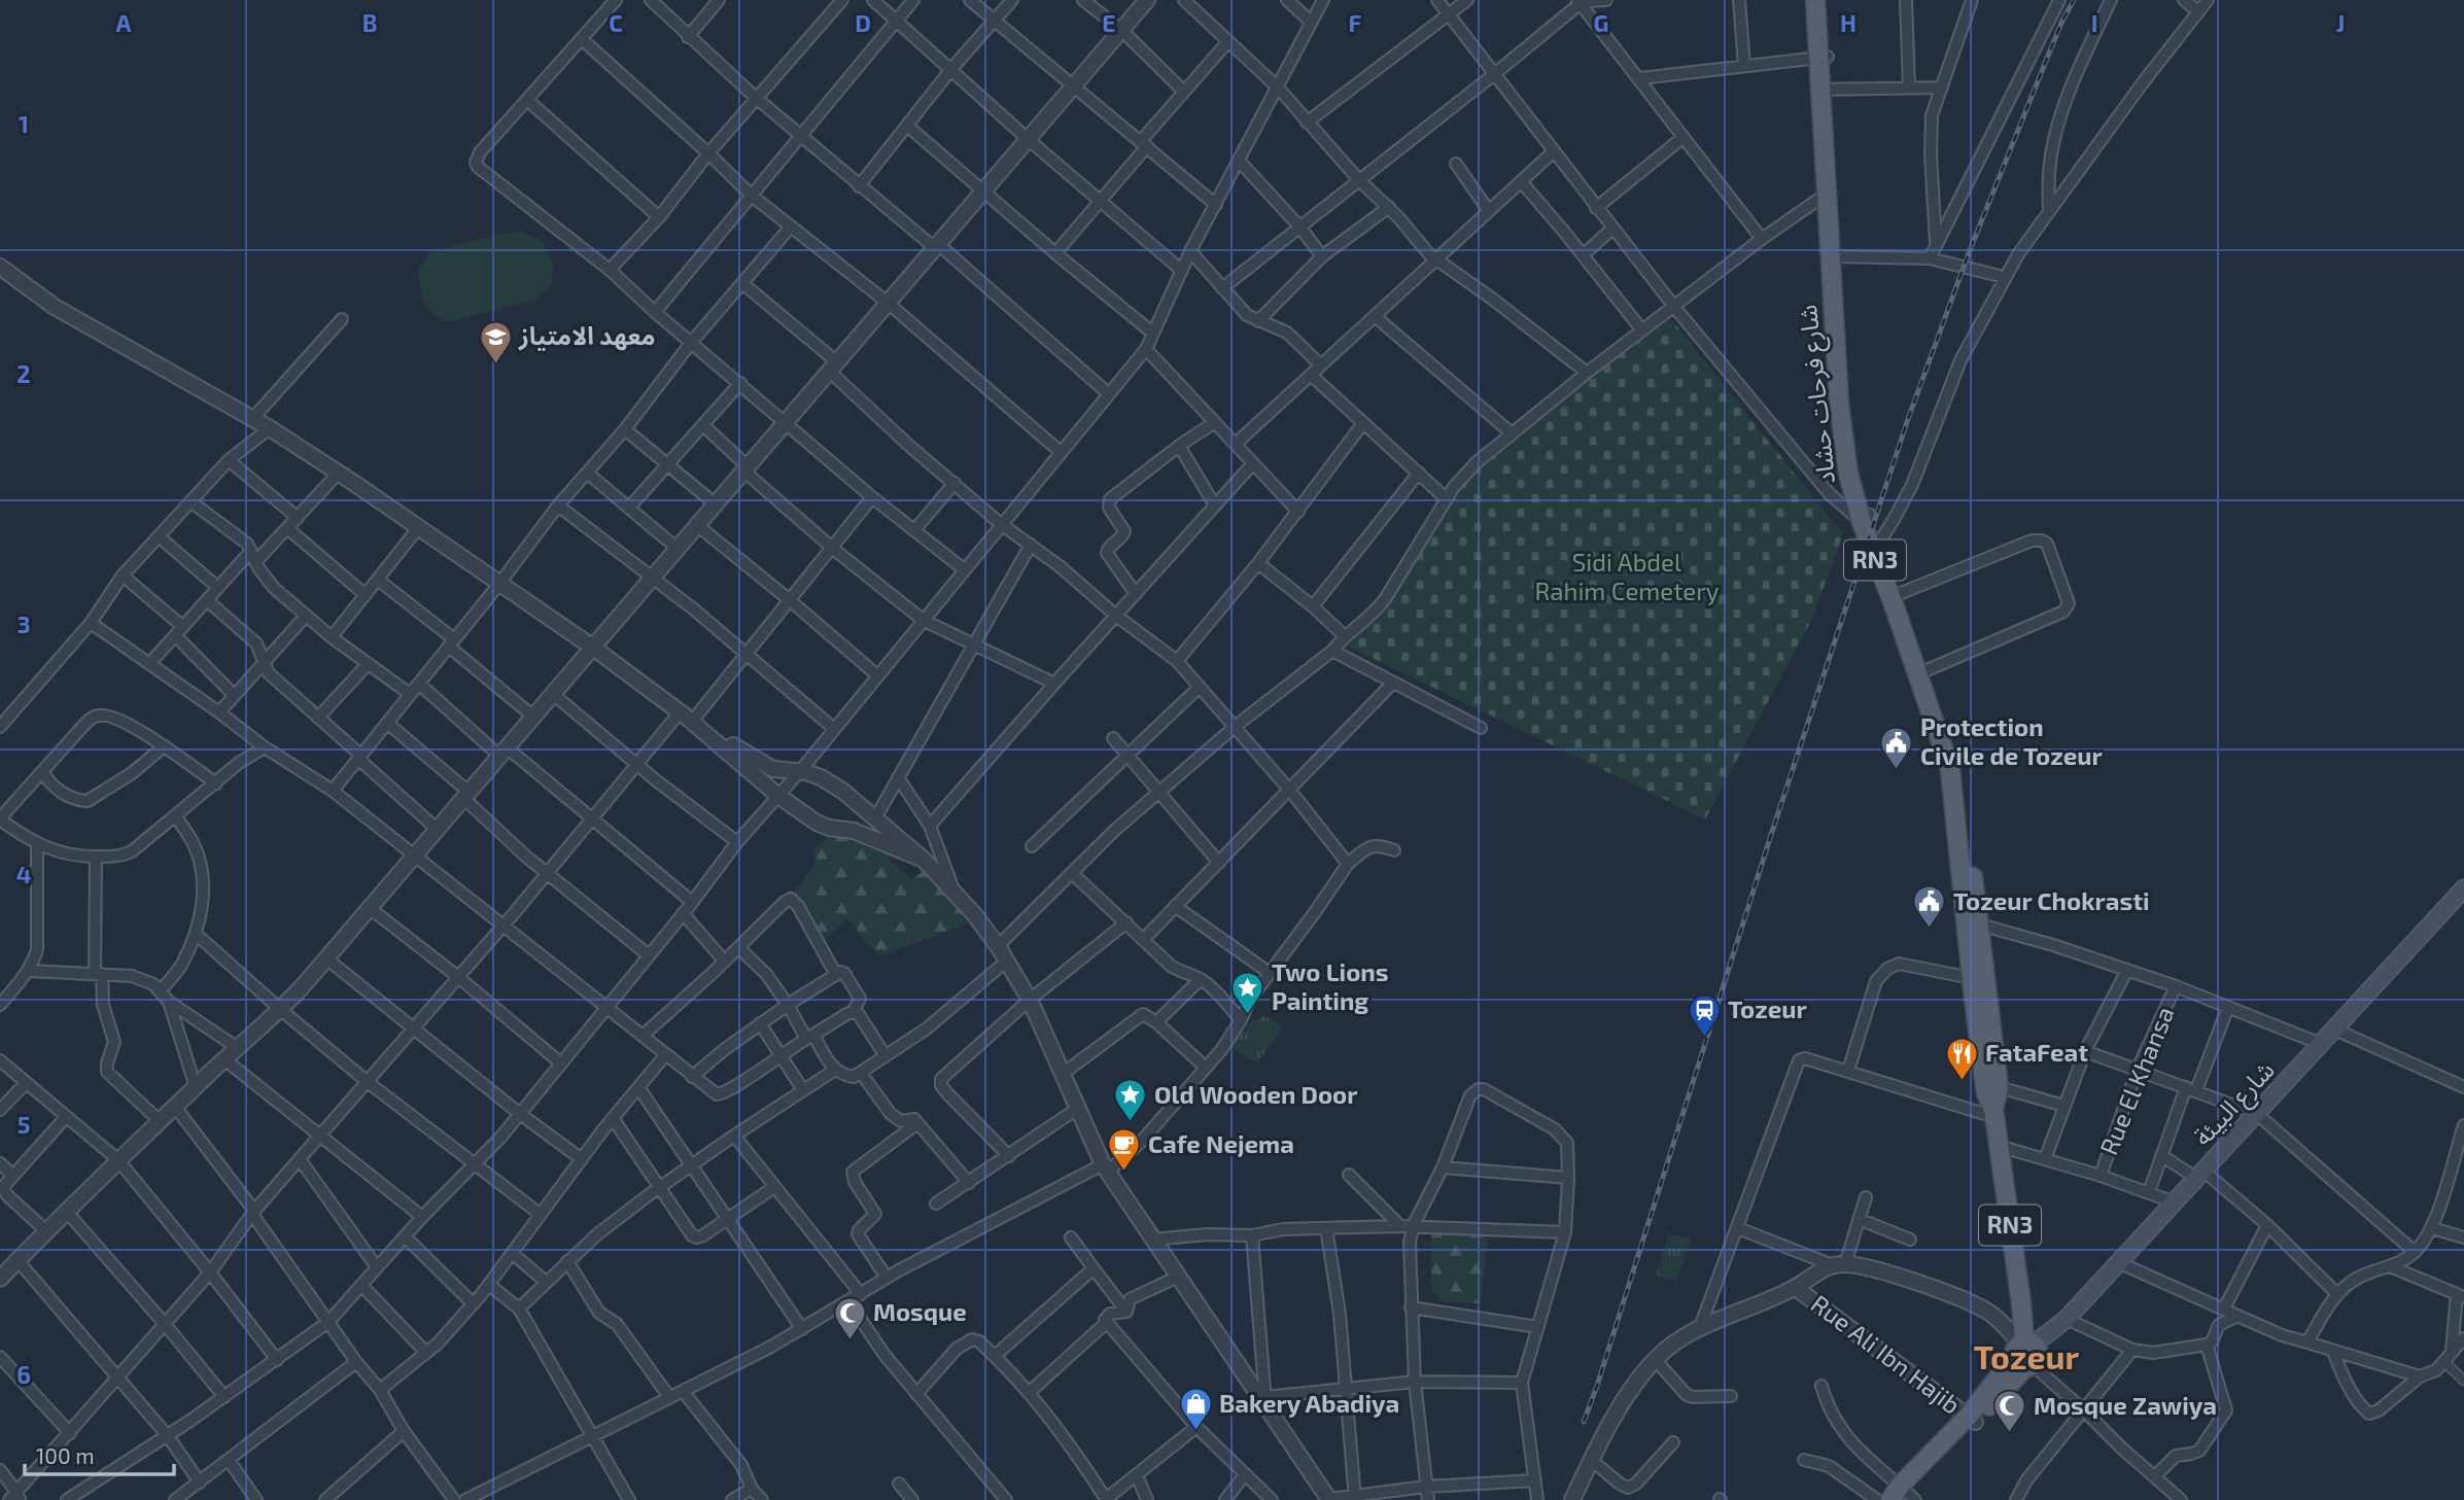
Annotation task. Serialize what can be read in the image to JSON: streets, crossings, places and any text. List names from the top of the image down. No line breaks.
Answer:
{"streets":{"main road":["شارع فرحات حشاد","RN3","شارع البيئة"],"street":["Rue El Khansa","Rue Ali Ibn Hajib"]},"crossings":[["شارع فرحات حشاد","شارع البيئة"]],"districts":["Tozeur"],"parks":["Sidi Abdel Rahim Cemetery"],"places":{"school or university":["معهد الامتياز"],"public building":["Protection Civile de Tozeur","Tozeur Chokrasti"],"place":["Two Lions Painting","Old Wooden Door"],"station":["Tozeur"],"restaurant":["FataFeat"],"cafe":["Cafe Nejema"],"mosque":["Mosque","Mosque Zawiya"],"shop":["Bakery Abadiya"]},"scale_bar":"100 m","grid":{"columns":["A","B","C","D","E","F","G","H","I","J"],"rows":["1","2","3","4","5","6"]}}
